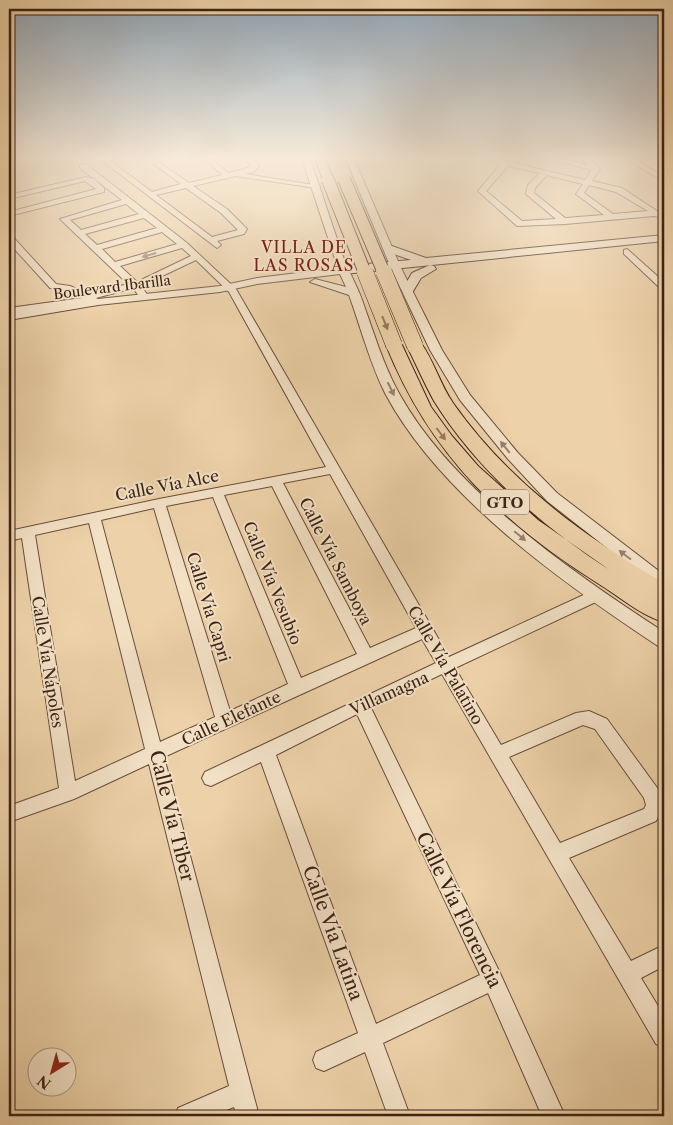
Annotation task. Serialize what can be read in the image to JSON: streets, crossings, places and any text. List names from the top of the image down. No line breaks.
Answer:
{"streets":{"main road":["GTO"],"street":["Boulevard Ibarilla","Calle Vía Alce","Calle Vía Samboya","Calle Vía Vesubio","Calle Vía Capri","Calle Vía Nápoles","Calle Vía Palatino","Villamagna","Calle Elefante","Calle Vía Tiber","Calle Vía Florencia","Calle Vía Latina"]},"crossings":[["Boulevard Ibarilla","Calle Vía Palatino"],["Calle Vía Alce","Calle Vía Samboya"],["Calle Vía Alce","Calle Vía Vesubio"],["Calle Vía Alce","Calle Vía Capri"],["Calle Vía Alce","Calle Vía Nápoles"],["Calle Vía Alce","Calle Vía Palatino"],["Calle Vía Alce","Calle Vía Tiber"],["Calle Vía Samboya","Calle Elefante"],["Calle Vía Vesubio","Calle Elefante"],["Calle Vía Capri","Calle Elefante"],["Calle Vía Nápoles","Calle Elefante"],["Calle Vía Palatino","Villamagna"],["Calle Vía Palatino","Calle Elefante"],["Villamagna","Calle Vía Florencia"],["Villamagna","Calle Vía Latina"],["Calle Elefante","Calle Vía Tiber"]],"districts":["VILLA DE LAS ROSAS"],"north":"bottom left"}
